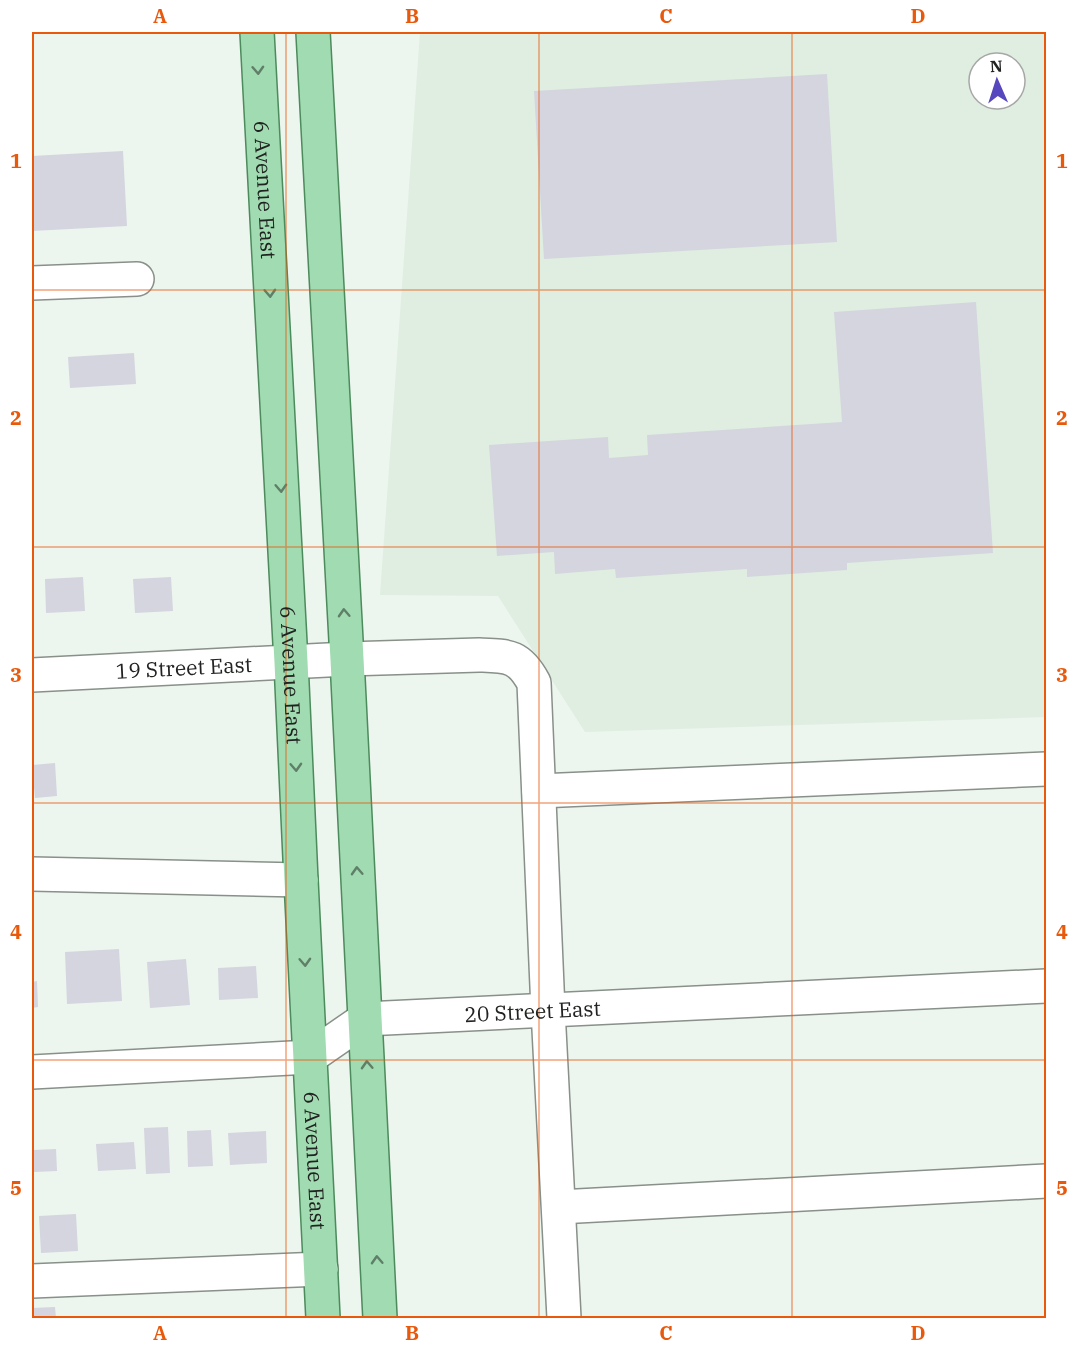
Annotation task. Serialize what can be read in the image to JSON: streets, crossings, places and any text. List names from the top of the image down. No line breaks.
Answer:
{"streets":{"main road":["6 Avenue East"],"street":["19 Street East","20 Street East"]},"crossings":[["6 Avenue East","19 Street East"],["19 Street East","20 Street East"]],"north":"top","grid":{"columns":["A","B","C","D"],"rows":["1","2","3","4","5"]}}
